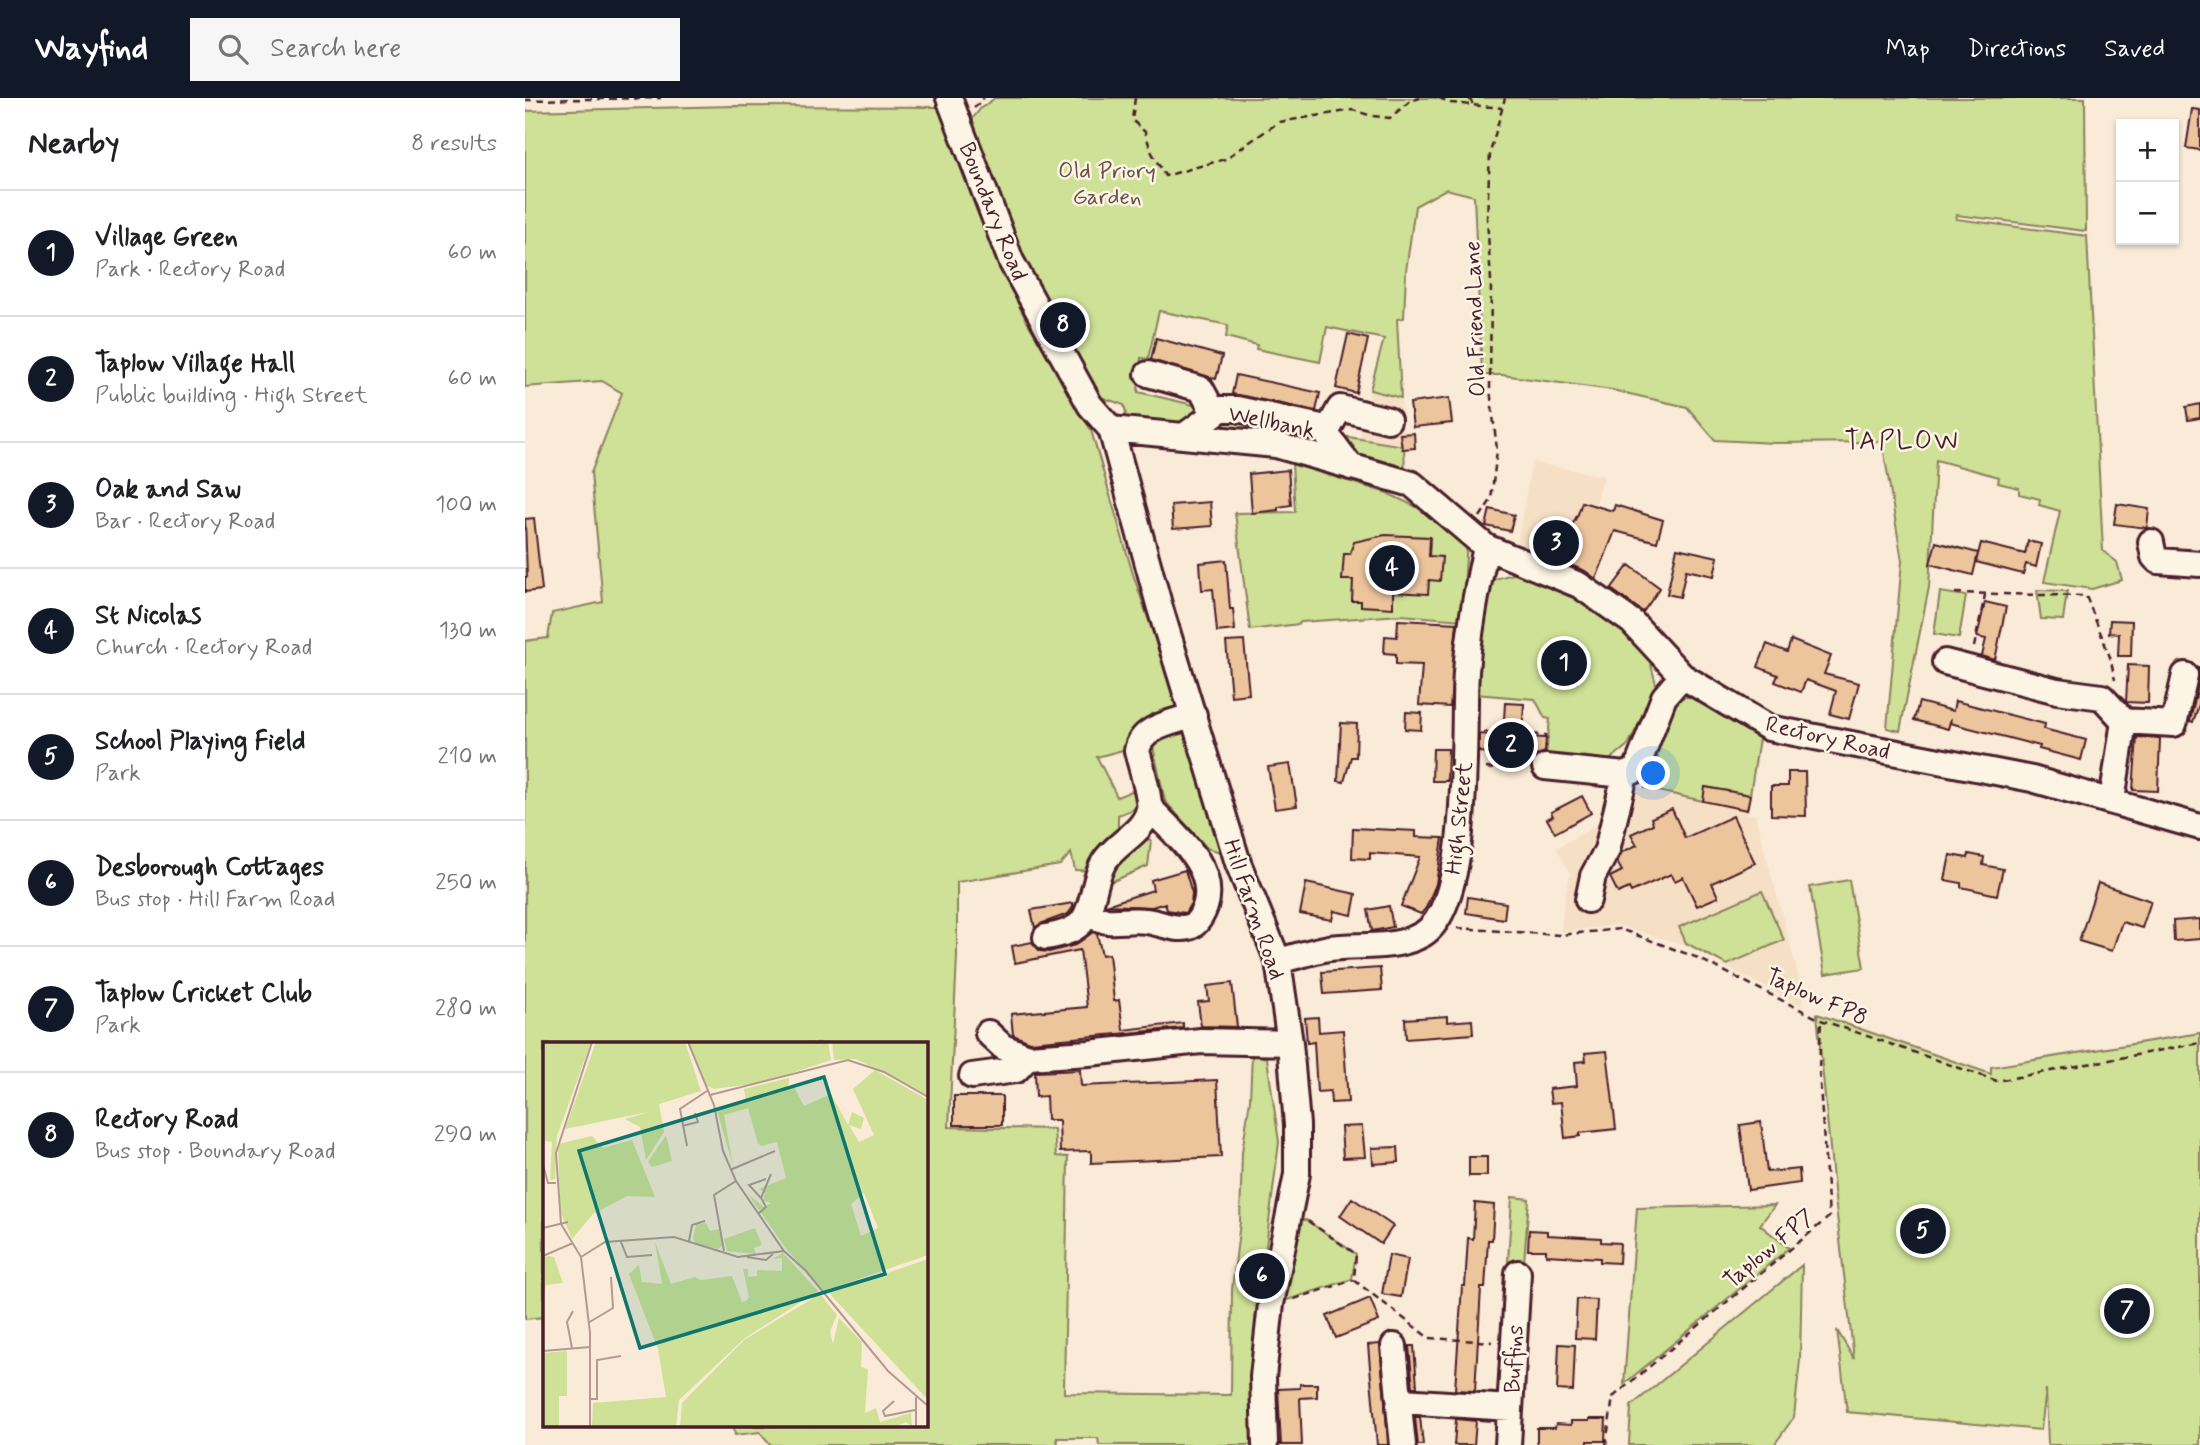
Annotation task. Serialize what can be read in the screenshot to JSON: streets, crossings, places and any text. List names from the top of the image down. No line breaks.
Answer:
{"streets":{"street":["Boundary Road","Wellbank","Rectory Road","High Street","Hill Farm Road","Buffins"],"path":["Old Friend Lane","Taplow FP8","Taplow FP7"]},"crossings":[["Boundary Road","Rectory Road"],["Boundary Road","Hill Farm Road"],["Old Friend Lane","Rectory Road"],["Old Friend Lane","High Street"],["Wellbank","Rectory Road"],["Rectory Road","High Street"],["Rectory Road","Hill Farm Road"],["High Street","Taplow FP8"],["Taplow FP8","Taplow FP7"]],"districts":["TAPLOW"],"parks":["Old Priory Garden"],"page":{"header":"Wayfind","search":"Search here","nav":["Map","Directions","Saved"],"heading":["Nearby","8 results"],"map_buttons":["+","−"],"list":[{"mark":"1","name":"Village Green","note":"Park · Rectory Road","value":"60 m"},{"mark":"2","name":"Taplow Village Hall","note":"Public building · High Street","value":"60 m"},{"mark":"3","name":"Oak and Saw","note":"Bar · Rectory Road","value":"100 m"},{"mark":"4","name":"St Nicolas","note":"Church · Rectory Road","value":"130 m"},{"mark":"5","name":"School Playing Field","note":"Park","value":"210 m"},{"mark":"6","name":"Desborough Cottages","note":"Bus stop · Hill Farm Road","value":"250 m"},{"mark":"7","name":"Taplow Cricket Club","note":"Park","value":"280 m"},{"mark":"8","name":"Rectory Road","note":"Bus stop · Boundary Road","value":"290 m"}],"pins":["8","3","4","1","2","5","6","7"]}}
